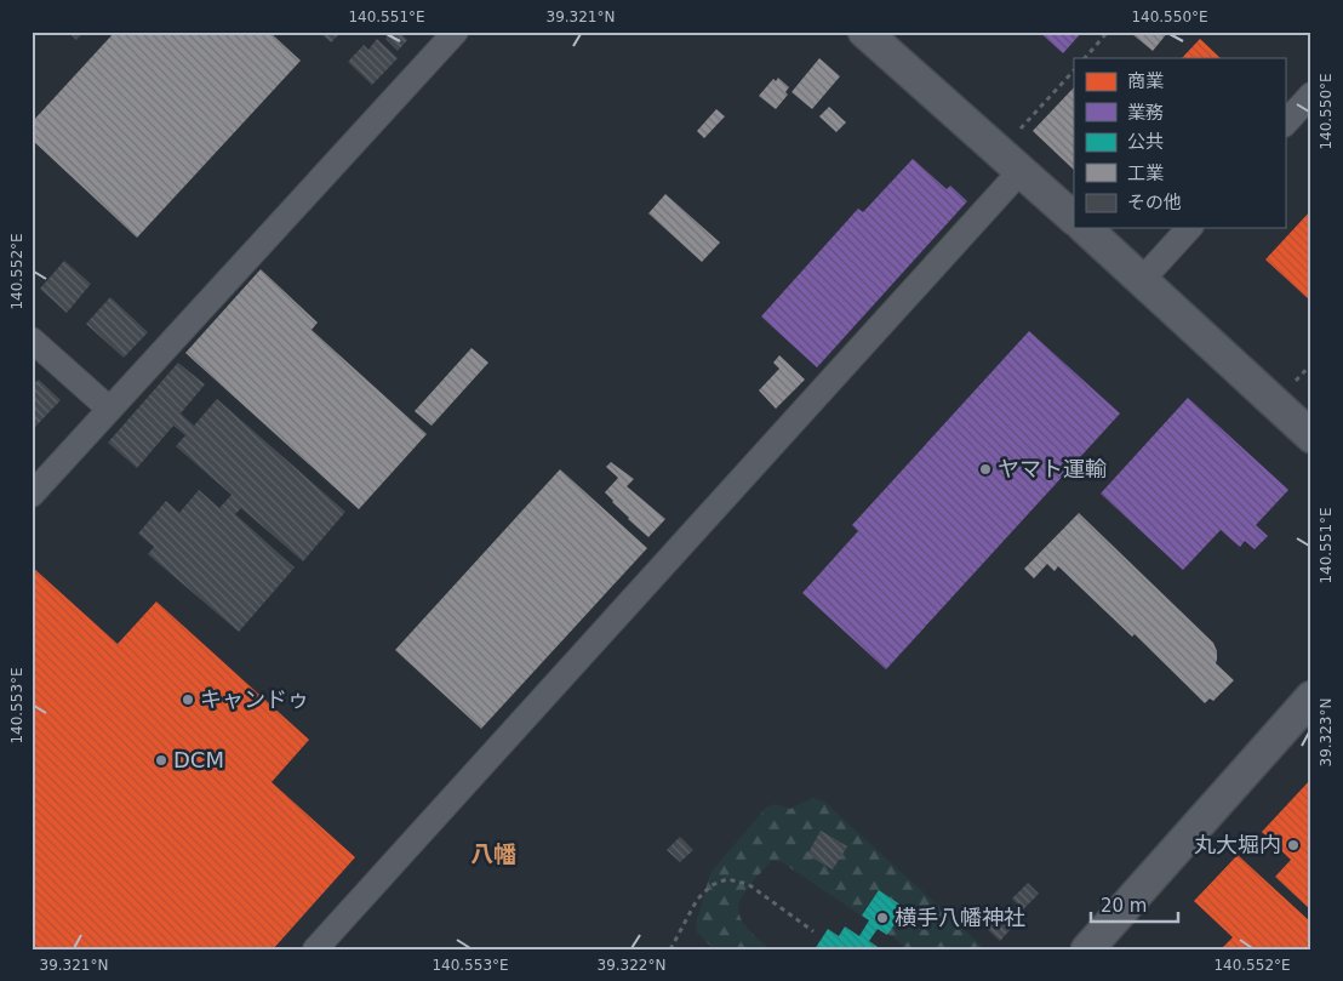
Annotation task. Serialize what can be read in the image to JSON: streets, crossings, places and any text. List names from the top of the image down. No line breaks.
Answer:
{"districts":["八幡"],"places":["ヤマト運輸","キャンドゥ","DCM","丸大堀内","横手八幡神社"],"legend":["商業","業務","公共","工業","その他"],"scale_bar":"20 m","coordinates":["140.551°E","39.321°N","140.550°E","140.552°E","140.553°E","39.323°N","39.322°N"]}
